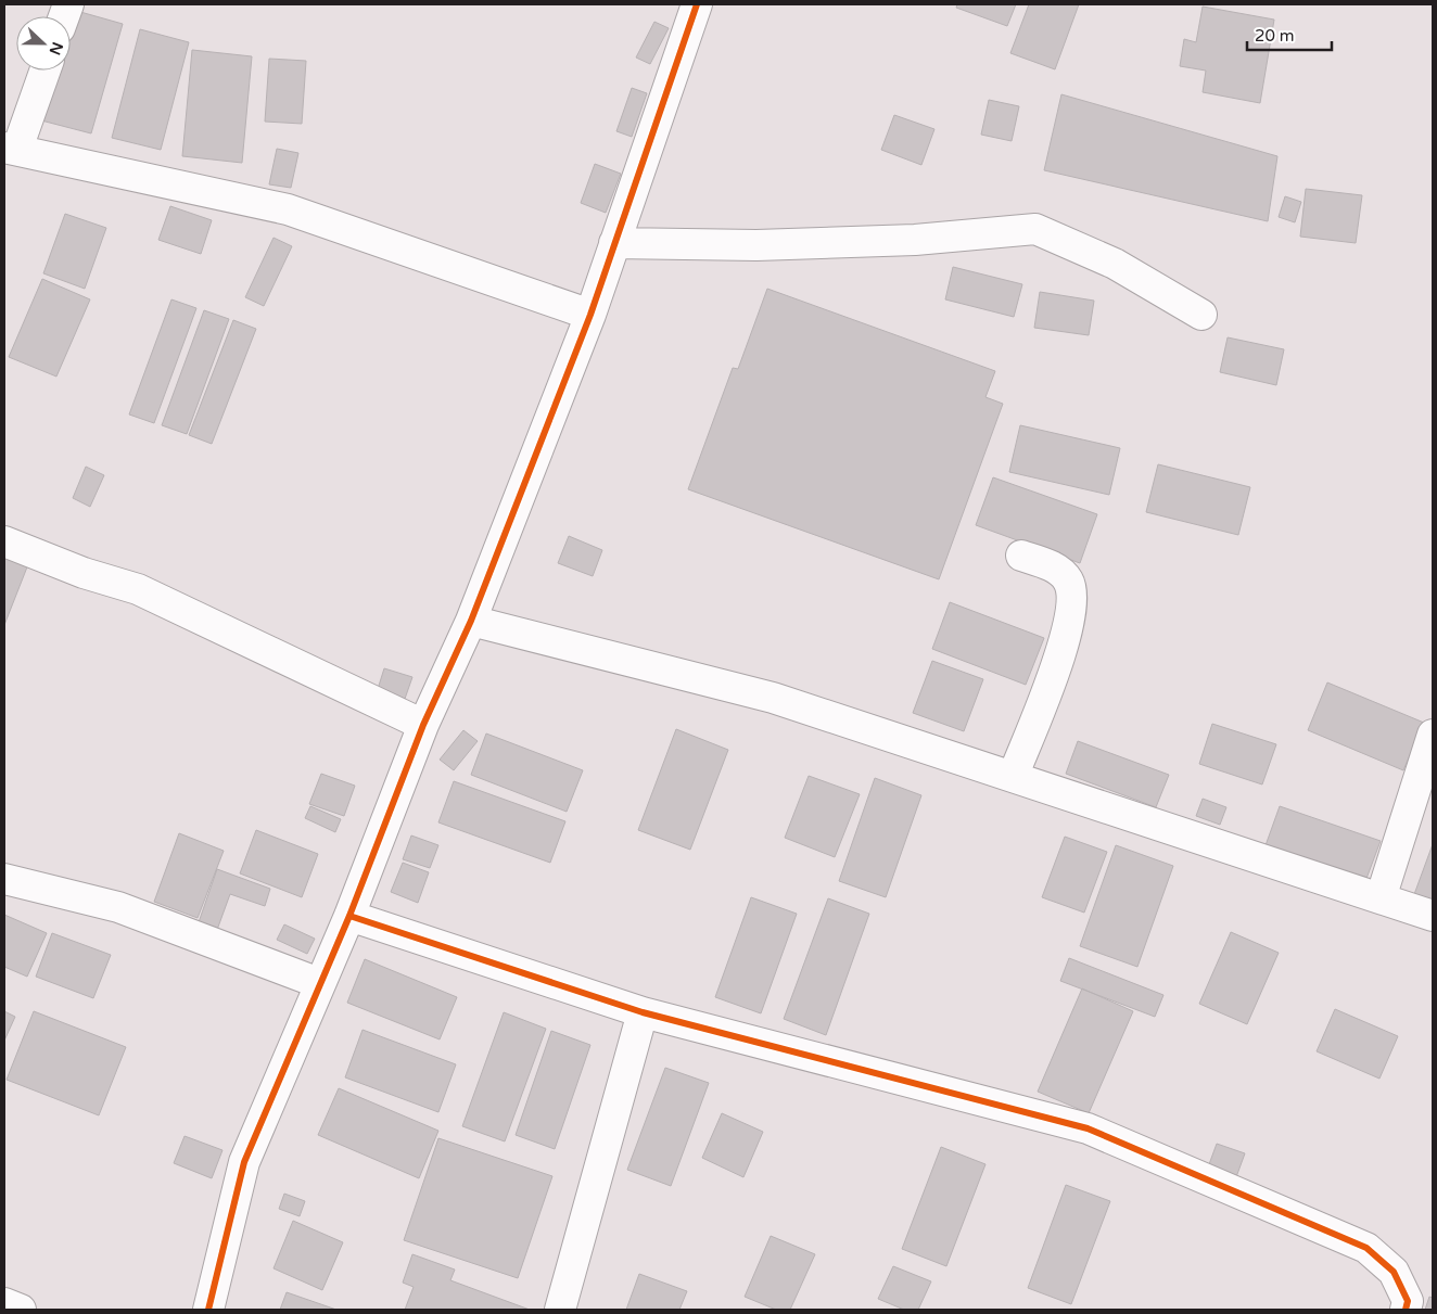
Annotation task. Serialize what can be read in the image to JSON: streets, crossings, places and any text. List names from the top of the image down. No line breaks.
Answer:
{"scale_bar":"20 m","north":"right"}
